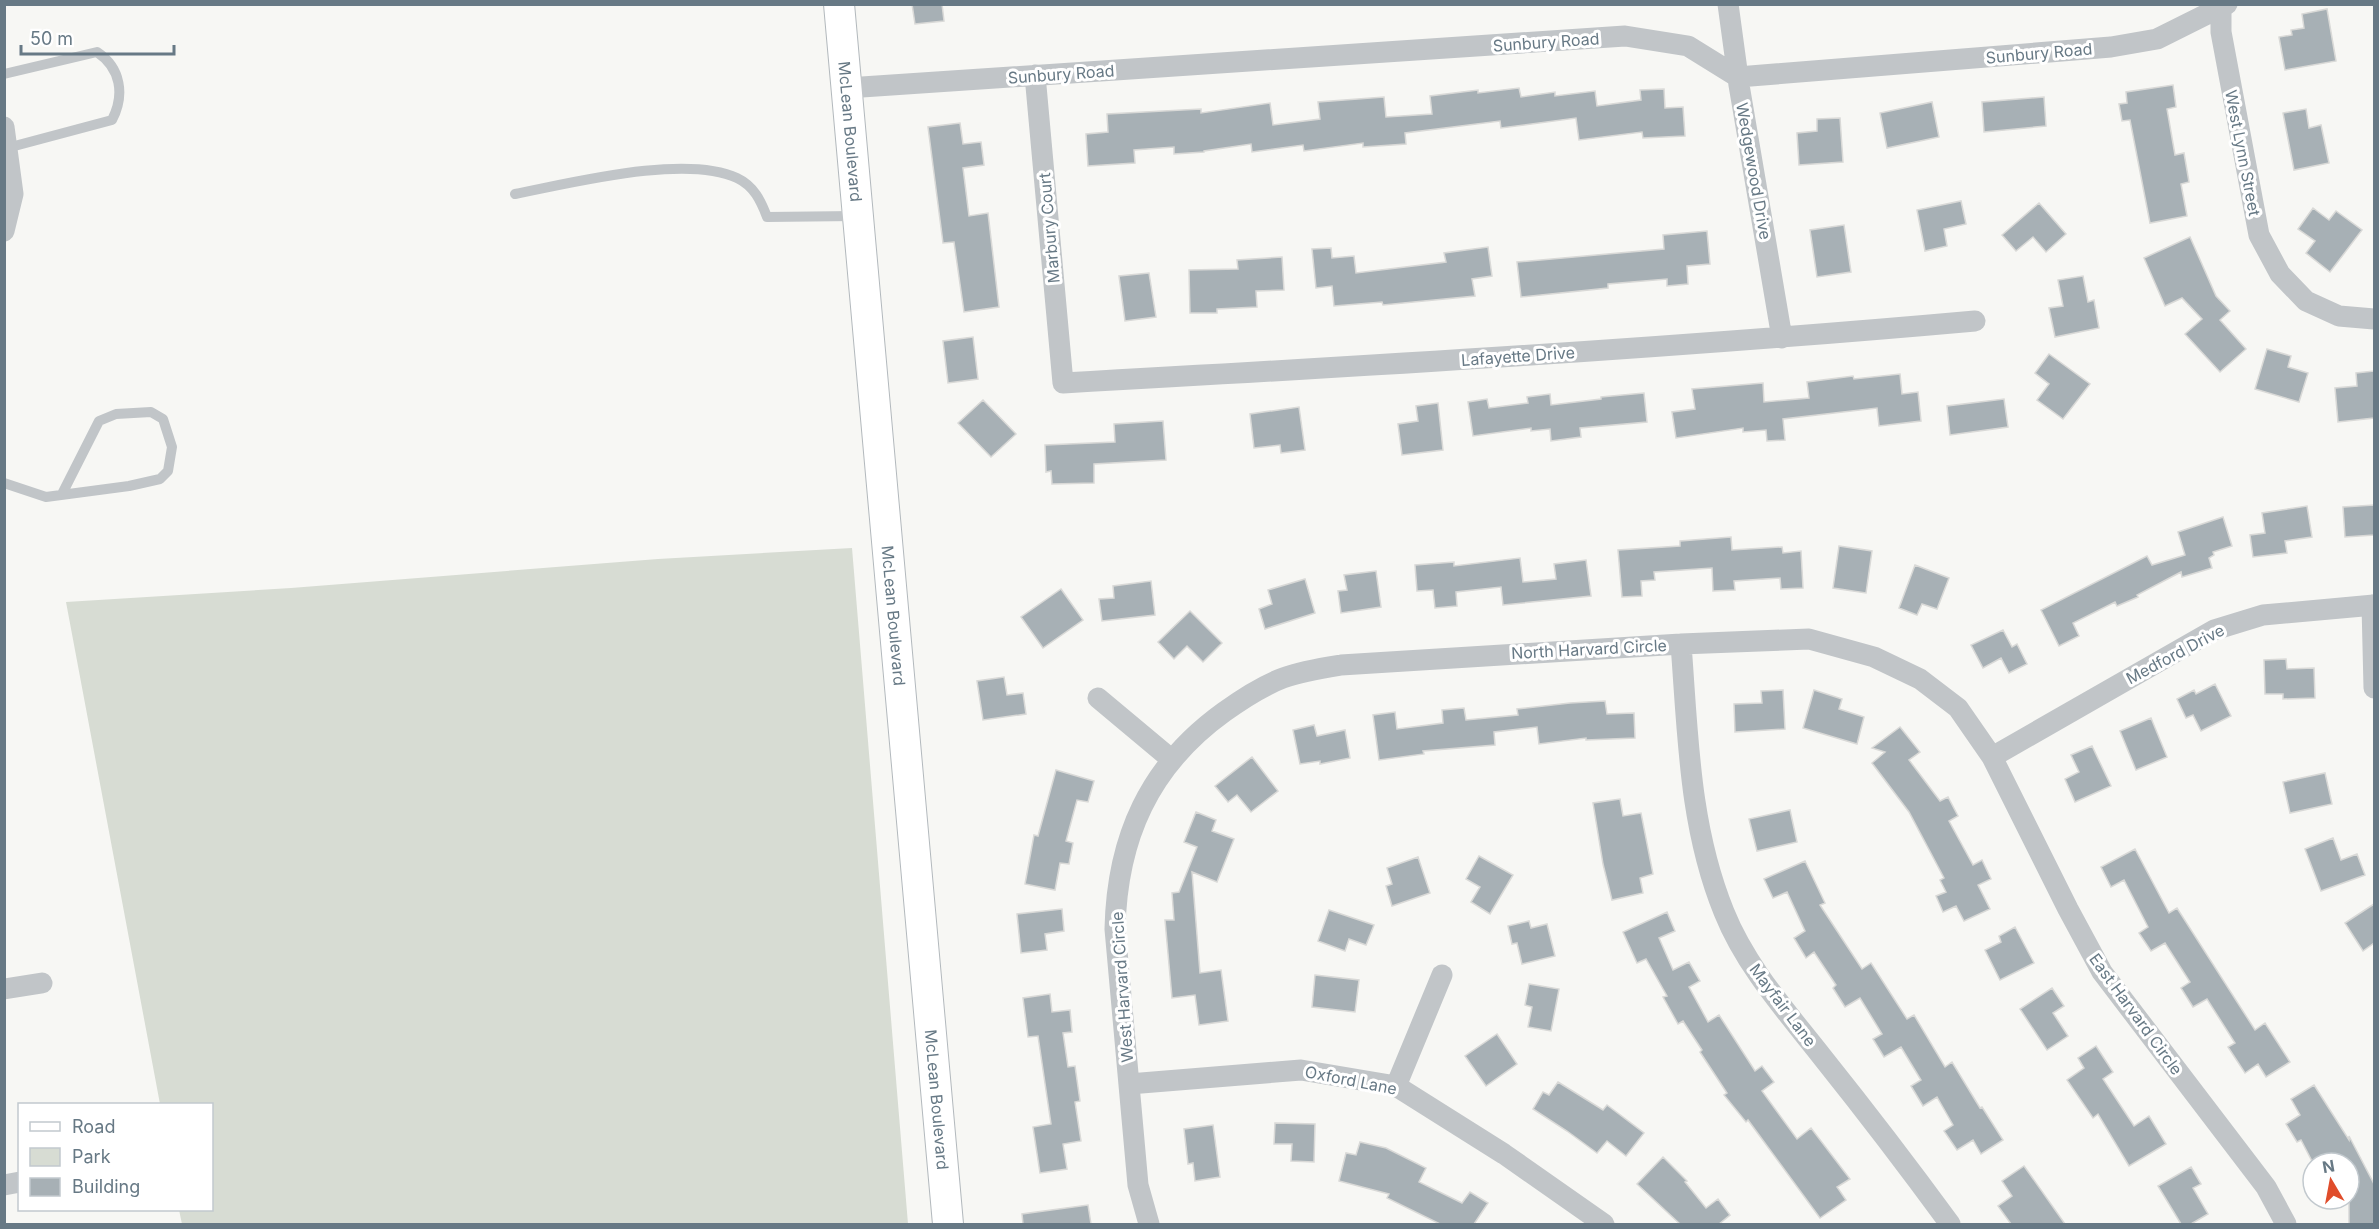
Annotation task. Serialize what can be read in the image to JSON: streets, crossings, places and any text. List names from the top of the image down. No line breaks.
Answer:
{"streets":{"main road":["McLean Boulevard"],"street":["Sunbury Road","West Lynn Street","Wedgewood Drive","Marbury Court","Lafayette Drive","North Harvard Circle","Medford Drive","West Harvard Circle","Mayfair Lane","East Harvard Circle","Oxford Lane"]},"crossings":[["Sunbury Road","McLean Boulevard"],["Sunbury Road","West Lynn Street"],["Sunbury Road","Wedgewood Drive"],["Sunbury Road","Marbury Court"],["Wedgewood Drive","Lafayette Drive"],["Marbury Court","Lafayette Drive"],["North Harvard Circle","Medford Drive"],["North Harvard Circle","West Harvard Circle"],["North Harvard Circle","Mayfair Lane"],["North Harvard Circle","East Harvard Circle"],["Medford Drive","East Harvard Circle"],["West Harvard Circle","Oxford Lane"]],"legend":["Road","Park","Building"],"scale_bar":"50 m","north":"top"}
